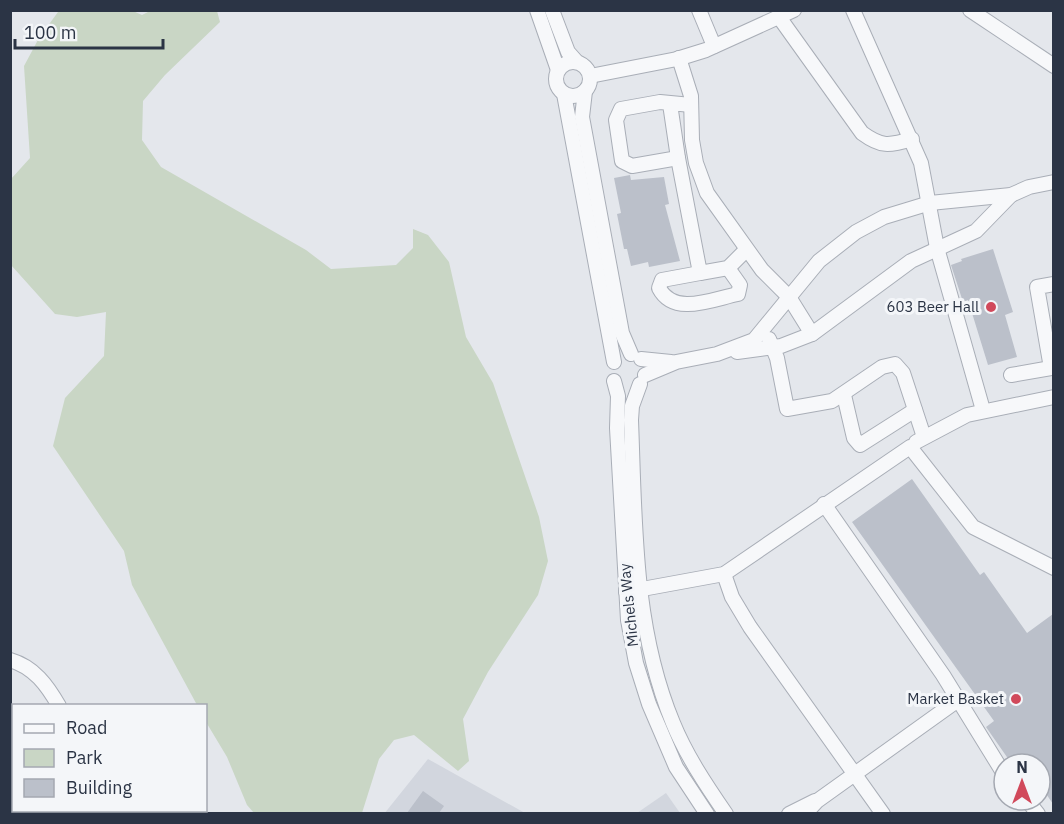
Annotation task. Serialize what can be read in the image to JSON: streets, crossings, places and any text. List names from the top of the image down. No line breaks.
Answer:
{"streets":{"street":["Michels Way"]},"places":["603 Beer Hall","Market Basket"],"legend":["Road","Park","Building"],"scale_bar":"100 m","north":"top"}
